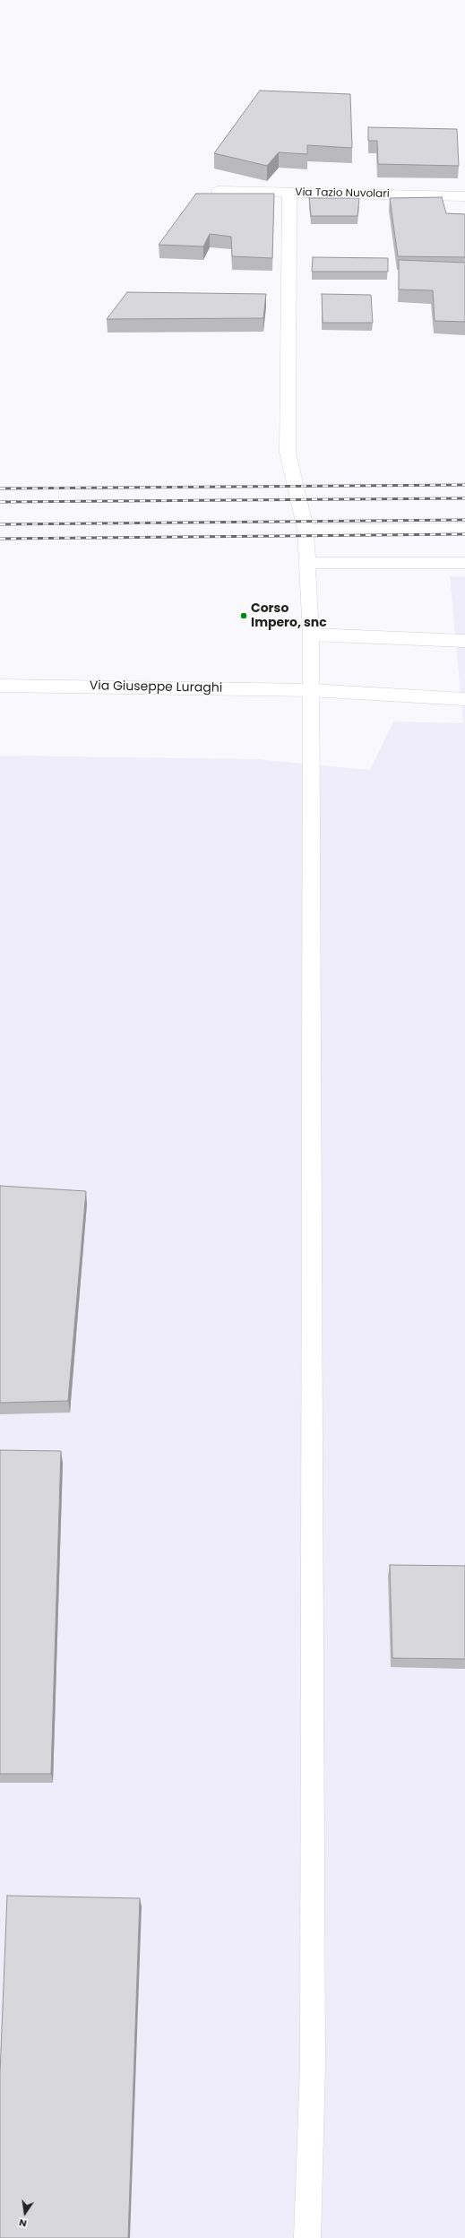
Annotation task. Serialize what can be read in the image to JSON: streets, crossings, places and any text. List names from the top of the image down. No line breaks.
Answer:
{"streets":{"street":["Via Tazio Nuvolari","Via Giuseppe Luraghi"]},"places":["Corso Impero, snc"],"north":"bottom"}
